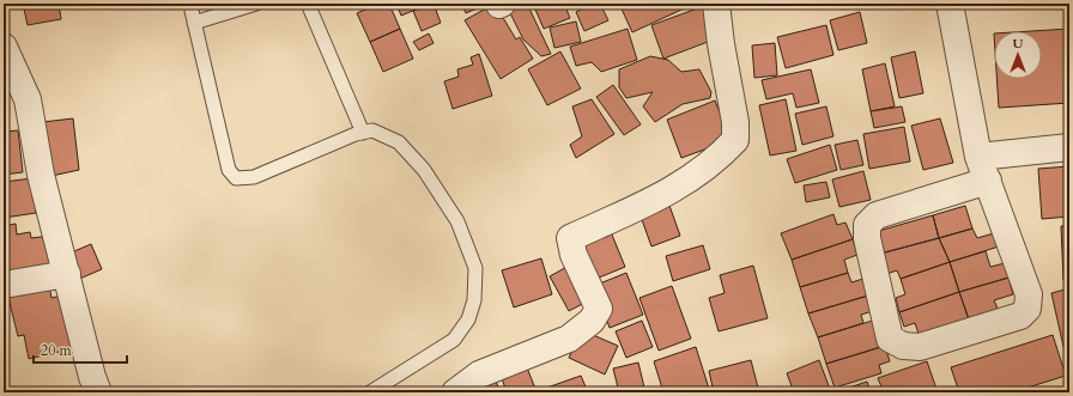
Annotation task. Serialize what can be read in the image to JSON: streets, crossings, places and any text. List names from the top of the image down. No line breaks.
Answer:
{"scale_bar":"20 m","north":"top"}
